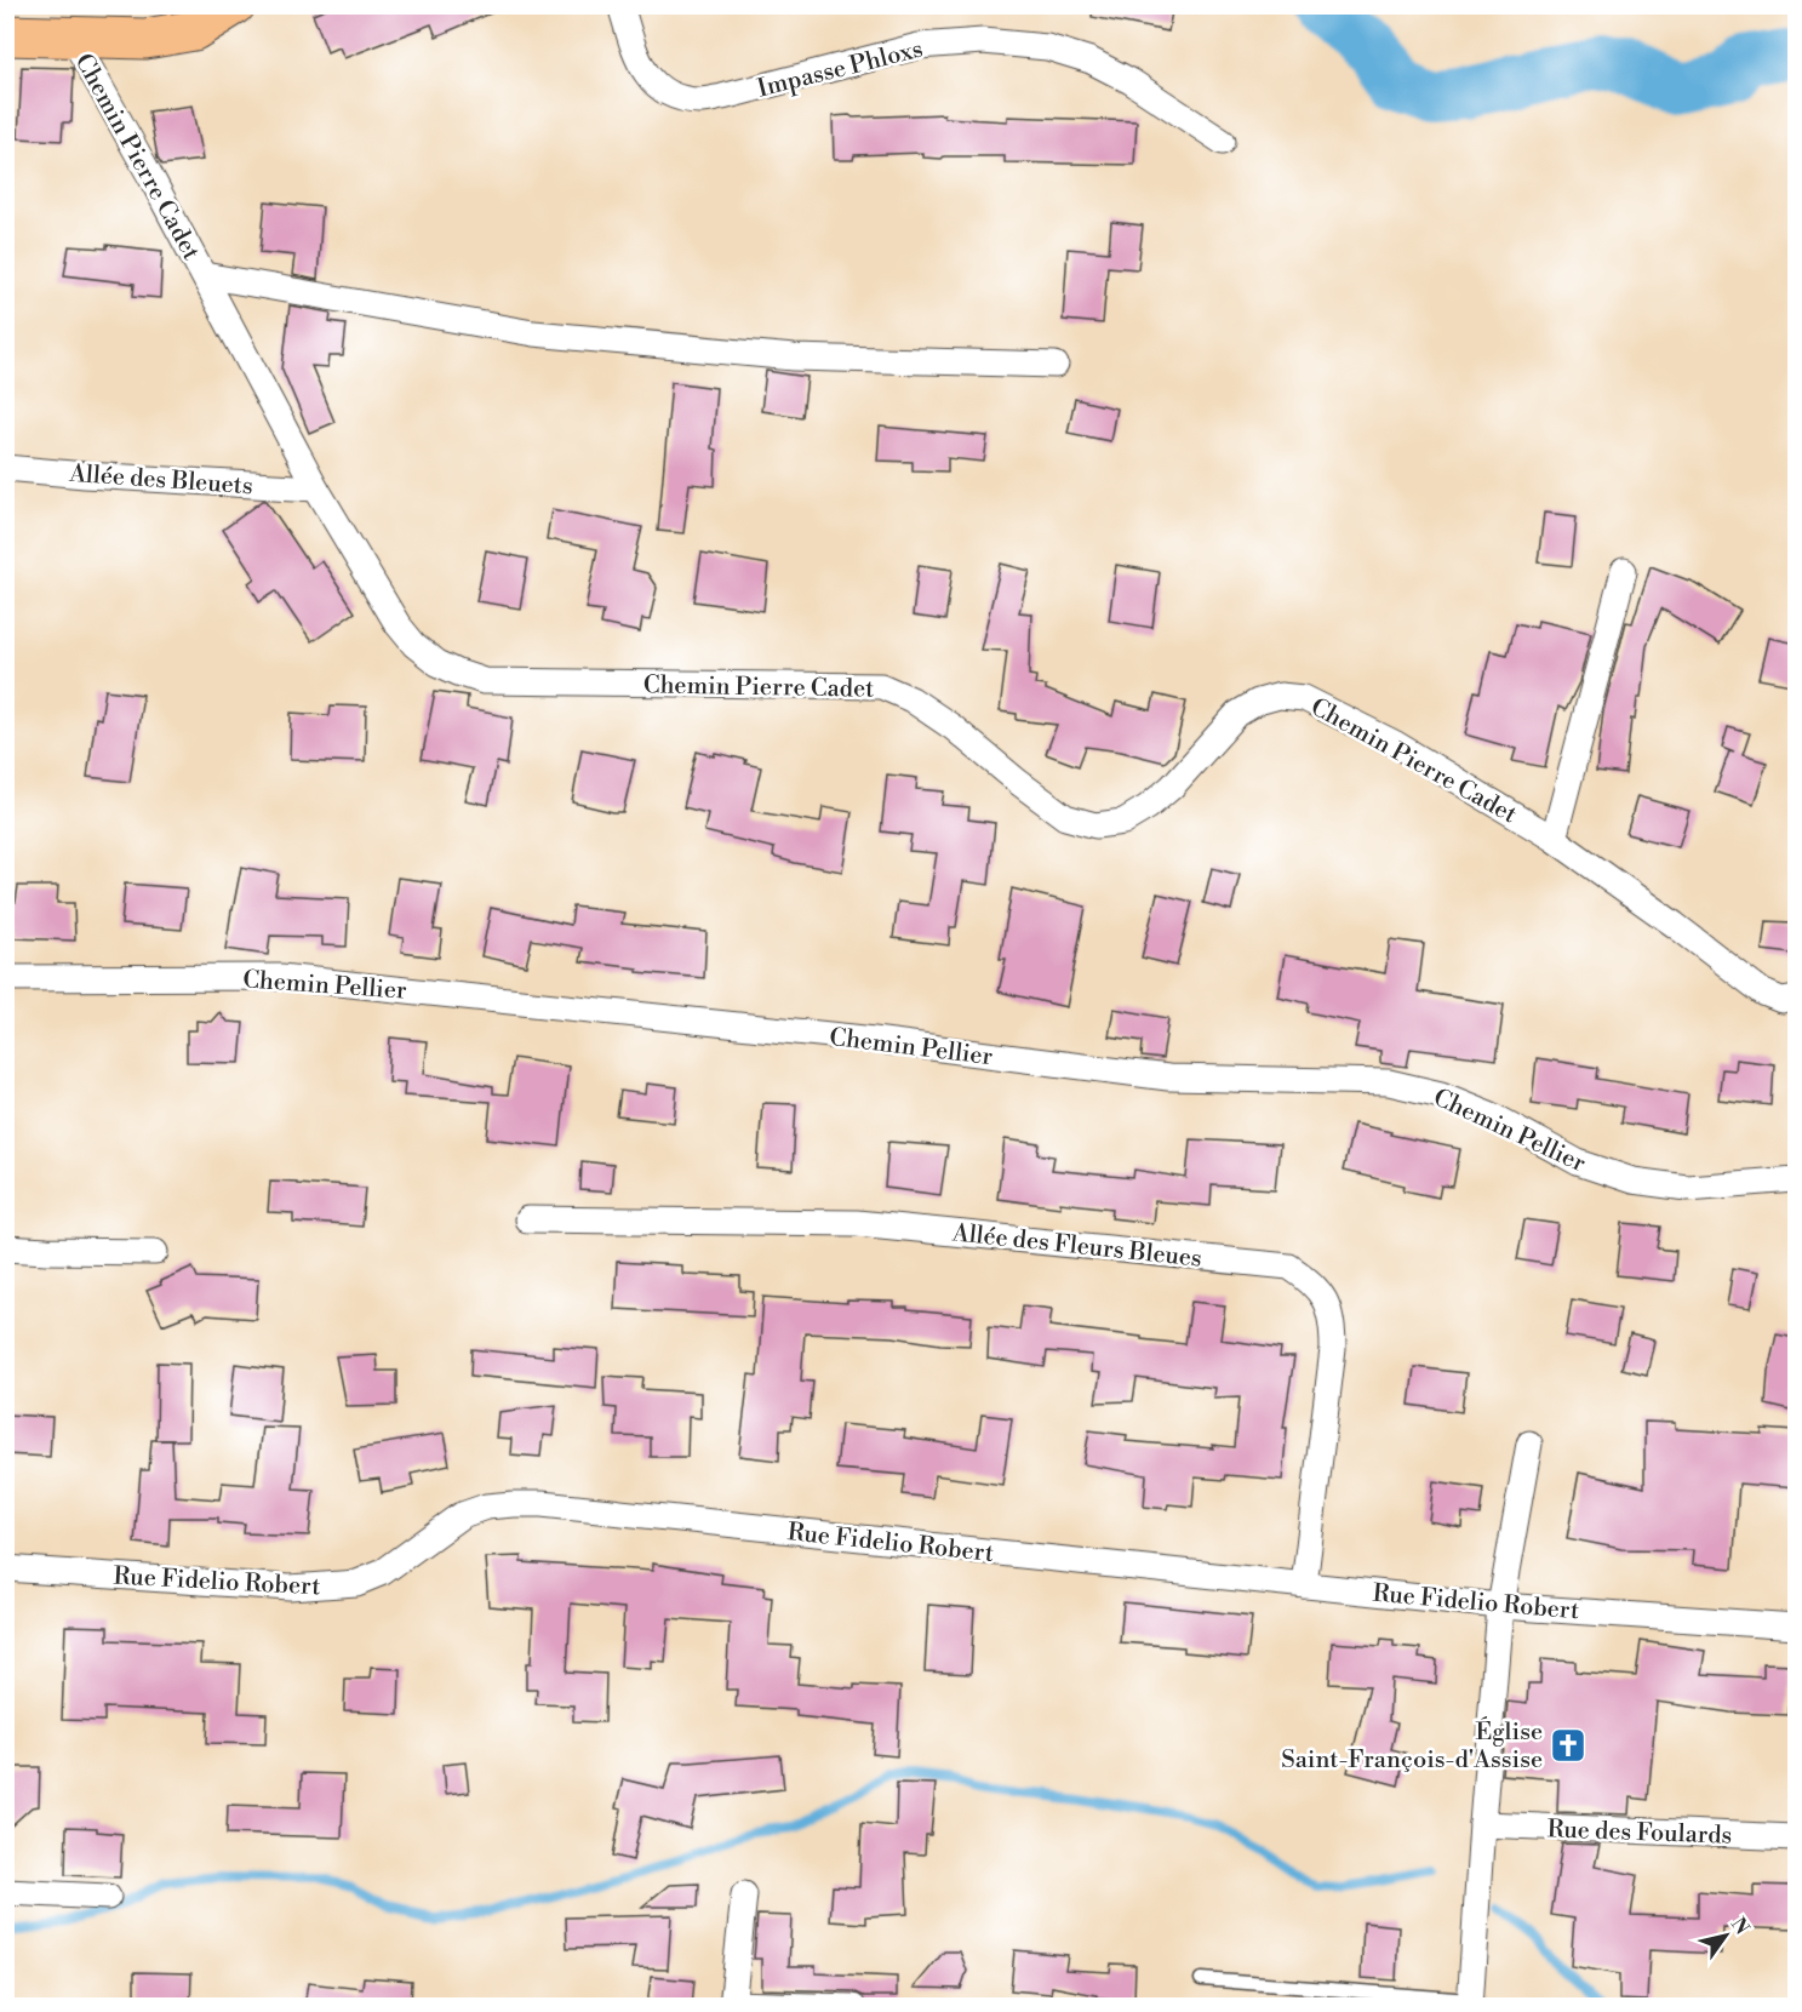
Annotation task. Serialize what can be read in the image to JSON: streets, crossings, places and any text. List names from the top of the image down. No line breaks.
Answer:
{"streets":{"street":["Impasse Phloxs","Chemin Pierre Cadet","Allée des Bleuets","Chemin Pellier","Allée des Fleurs Bleues","Rue Fidelio Robert","Rue des Foulards"]},"crossings":[["Chemin Pierre Cadet","Allée des Bleuets"],["Allée des Fleurs Bleues","Rue Fidelio Robert"]],"places":{"church":["Église Saint-François-d'Assise"]},"north":"top right"}
